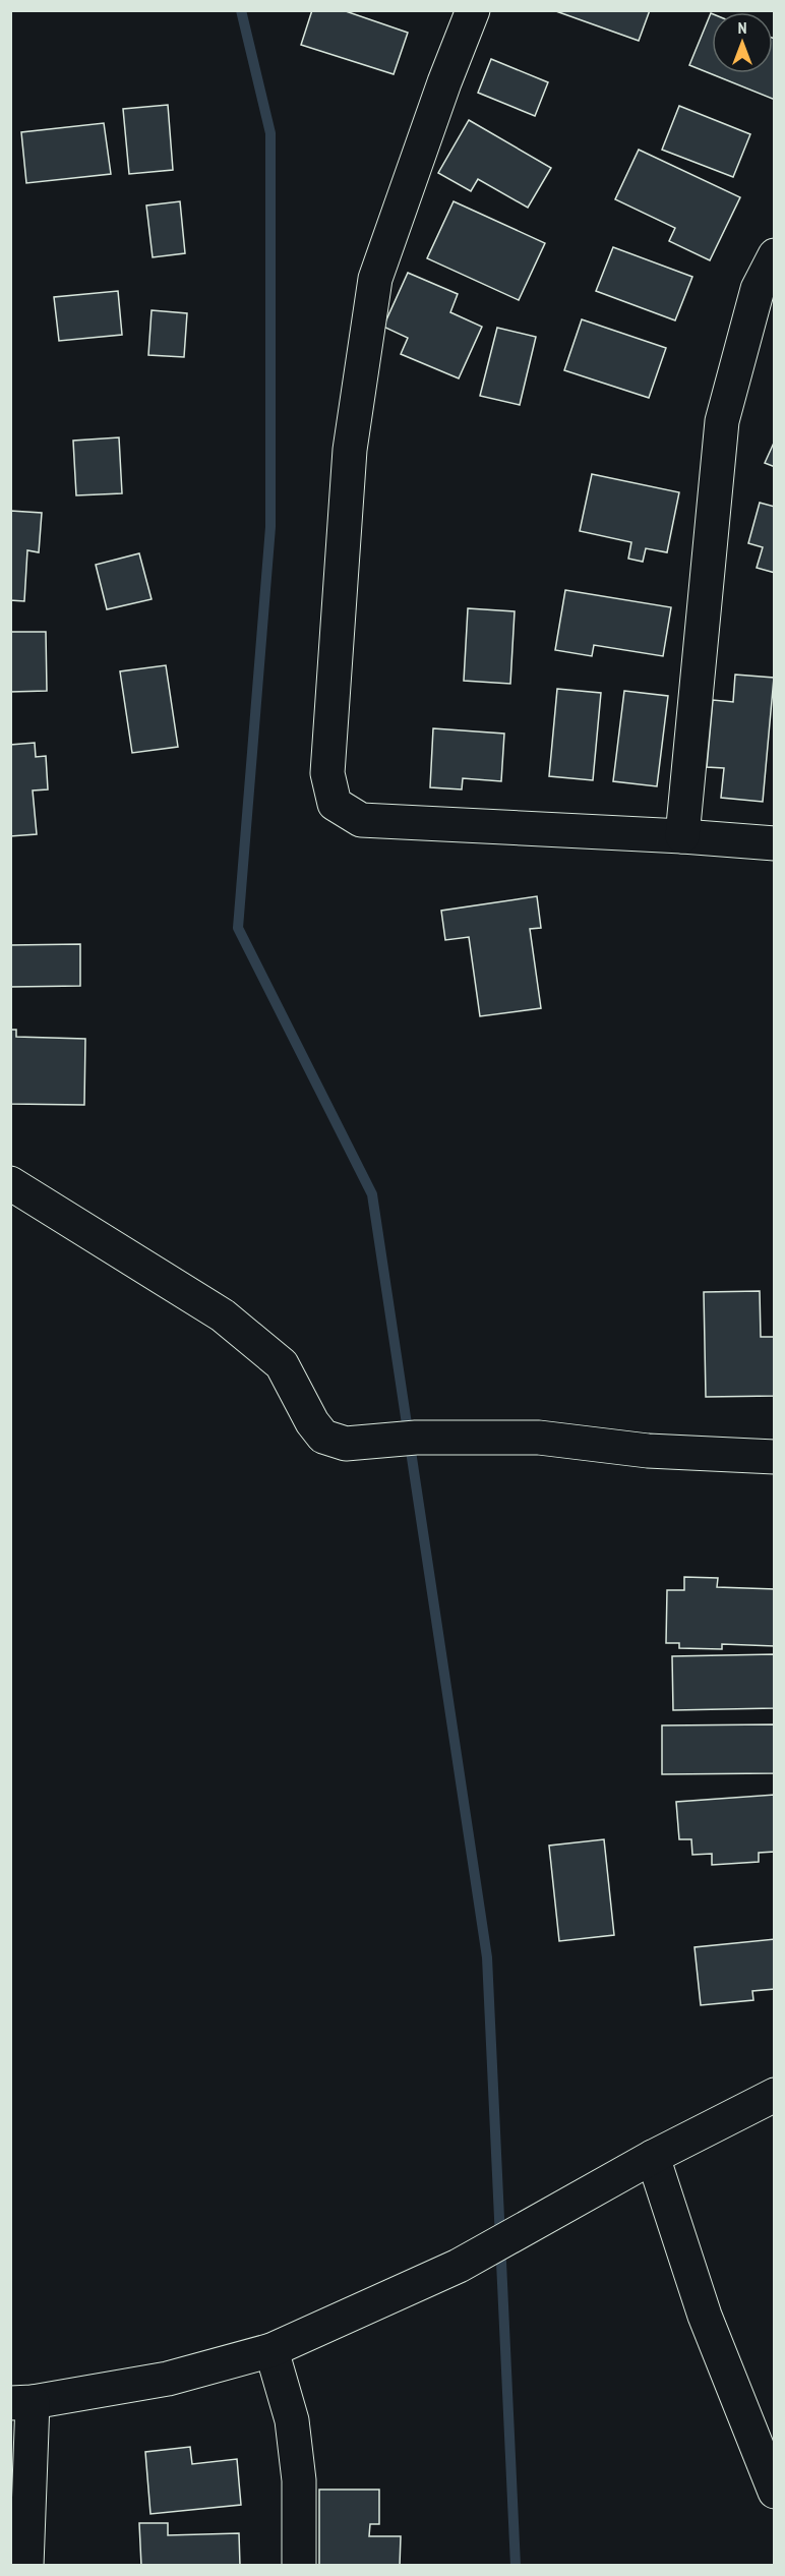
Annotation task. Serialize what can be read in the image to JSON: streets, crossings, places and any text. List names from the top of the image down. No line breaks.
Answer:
{"north":"top"}
